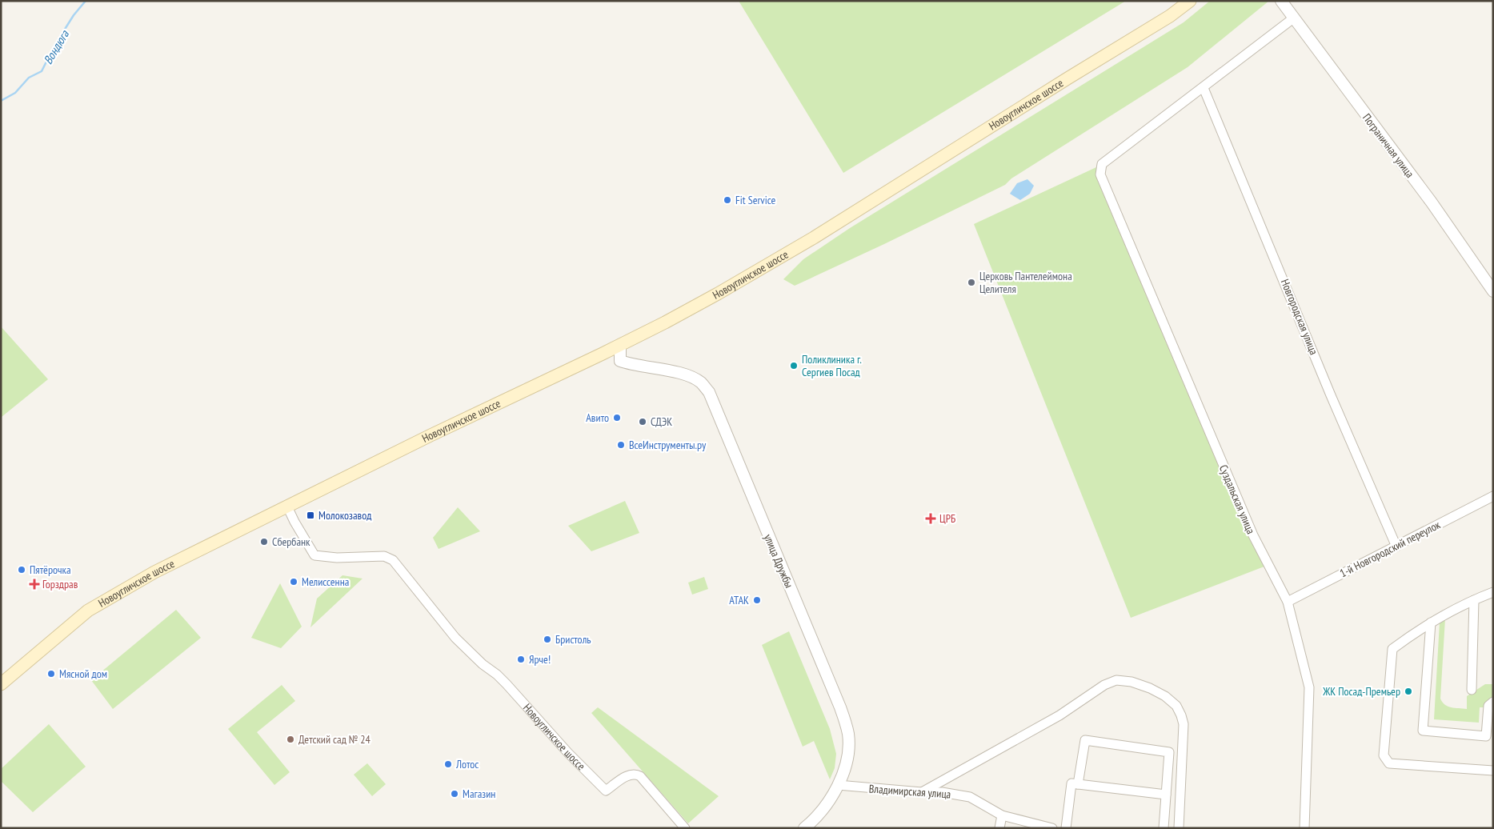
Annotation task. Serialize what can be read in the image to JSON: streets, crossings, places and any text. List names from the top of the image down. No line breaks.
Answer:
{"streets":{"main road":["Новоугличское шоссе"],"street":["Пограничная улица","Новгородская улица","Суздальская улица","1-й Новгородский переулок","улица Дружбы","Владимирская улица"]},"crossings":[["Новоугличское шоссе","улица Дружбы"],["Новгородская улица","Суздальская улица"],["Новгородская улица","1-й Новгородский переулок"],["Суздальская улица","1-й Новгородский переулок"],["улица Дружбы","Владимирская улица"]],"water":["Вондюга"],"places":{"other":["Fit Service","Церковь Пантелеймона Целителя","Поликлиника г. Сергиев Посад","Авито","СДЭК","ВсеИнструменты.ру","Сбербанк","Пятёрочка","Мелиссенна","АТАК","Бристоль","Ярче!","Мясной дом","ЖК Посад-Премьер","Детский сад № 24","Лотос","Магазин"],"transit":["Молокозавод"],"health":["ЦРБ","Горздрав"]}}
